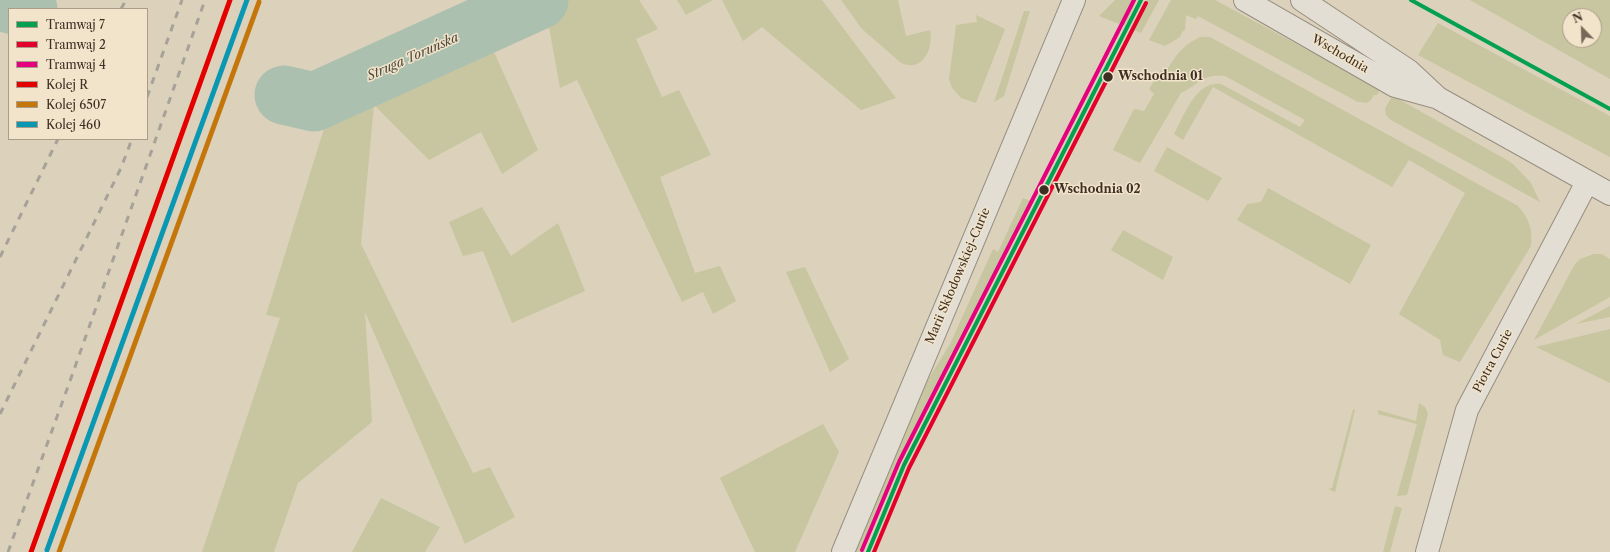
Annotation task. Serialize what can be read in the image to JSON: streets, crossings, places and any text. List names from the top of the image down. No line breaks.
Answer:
{"streets":{"street":["Wschodnia","Marii Skłodowskiej-Curie","Piotra Curie"]},"crossings":[["Wschodnia","Piotra Curie"]],"water":["Struga Toruńska"],"places":["Wschodnia 01","Wschodnia 02"],"lines":["tram line 7","tram line 4","rail line R","rail line 460","rail line 6507","tram line 2"],"legend":["Tramwaj 7","Tramwaj 2","Tramwaj 4","Kolej R","Kolej 6507","Kolej 460"],"north":"top left"}
